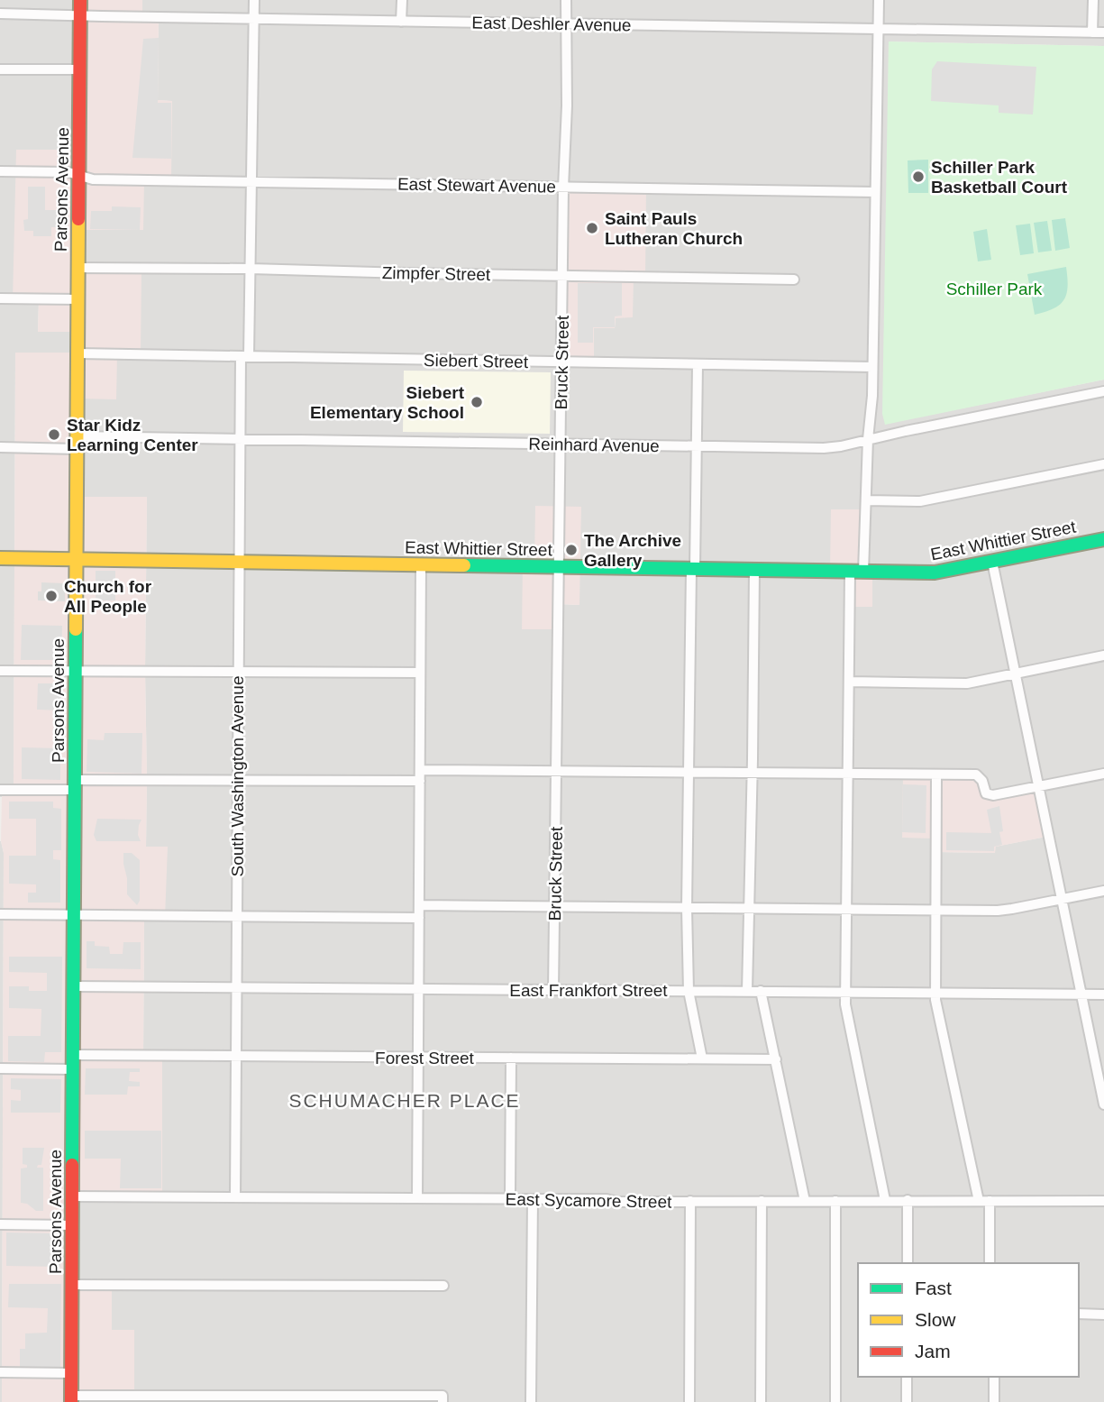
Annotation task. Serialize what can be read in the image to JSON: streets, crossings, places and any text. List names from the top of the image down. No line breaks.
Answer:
{"streets":{"main road":["Parsons Avenue","East Whittier Street"],"street":["East Deshler Avenue","East Stewart Avenue","Zimpfer Street","Siebert Street","Bruck Street","Reinhard Avenue","South Washington Avenue","East Frankfort Street","Forest Street","East Sycamore Street"]},"crossings":[["East Deshler Avenue","Parsons Avenue"],["East Deshler Avenue","Bruck Street"],["East Deshler Avenue","South Washington Avenue"],["East Stewart Avenue","Parsons Avenue"],["East Stewart Avenue","Bruck Street"],["East Stewart Avenue","South Washington Avenue"],["Parsons Avenue","Zimpfer Street"],["Parsons Avenue","Siebert Street"],["Parsons Avenue","Reinhard Avenue"],["Parsons Avenue","East Whittier Street"],["Parsons Avenue","East Frankfort Street"],["Parsons Avenue","Forest Street"],["Parsons Avenue","East Sycamore Street"],["Zimpfer Street","Bruck Street"],["Zimpfer Street","South Washington Avenue"],["Siebert Street","Bruck Street"],["Siebert Street","South Washington Avenue"],["Bruck Street","Reinhard Avenue"],["Bruck Street","East Whittier Street"],["Bruck Street","East Frankfort Street"],["Reinhard Avenue","South Washington Avenue"],["East Whittier Street","South Washington Avenue"],["South Washington Avenue","East Frankfort Street"],["South Washington Avenue","Forest Street"],["South Washington Avenue","East Sycamore Street"]],"districts":["SCHUMACHER PLACE"],"parks":["Schiller Park"],"places":["Schiller Park Basketball Court","Saint Pauls Lutheran Church","Siebert Elementary School","Star Kidz Learning Center","The Archive Gallery","Church for All People"],"legend":["Fast","Slow","Jam"]}
